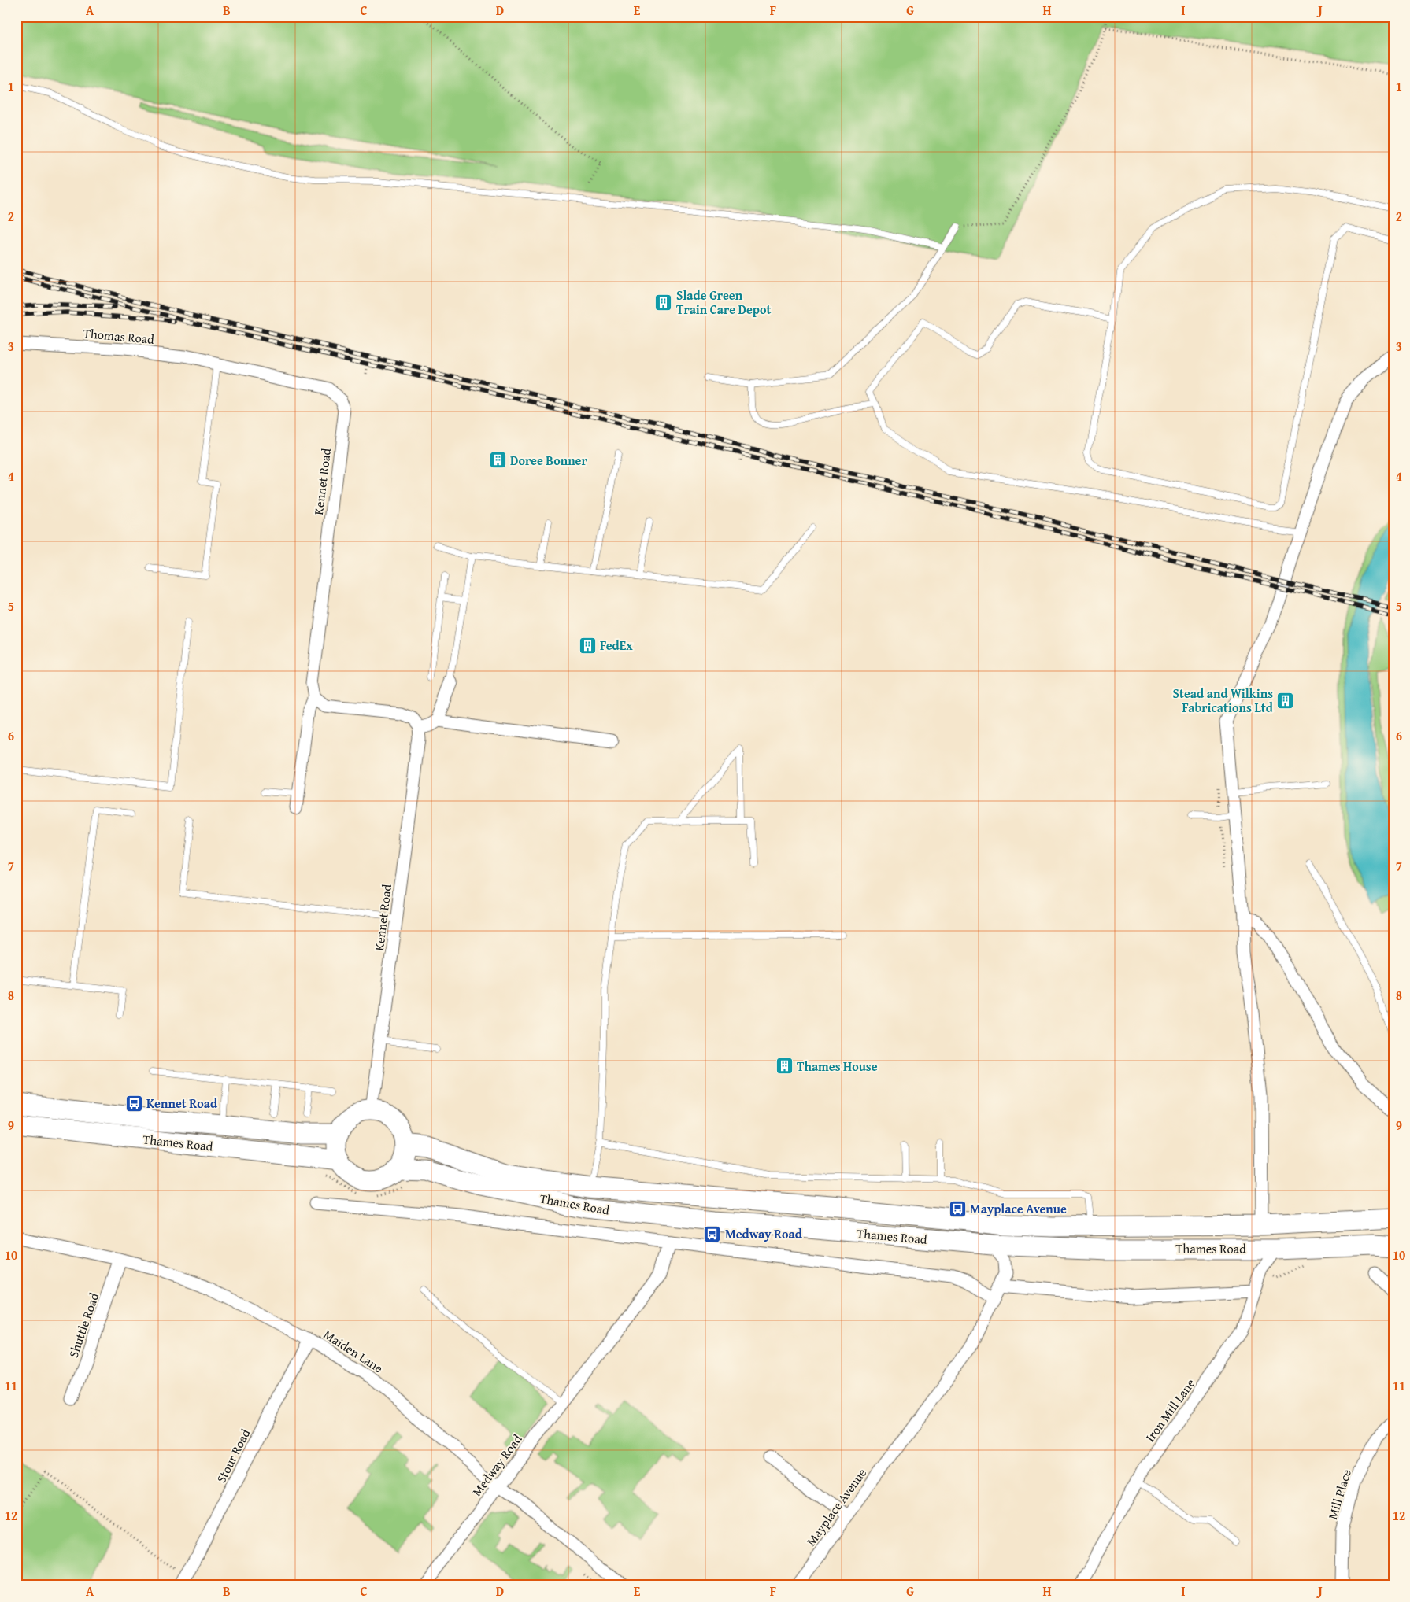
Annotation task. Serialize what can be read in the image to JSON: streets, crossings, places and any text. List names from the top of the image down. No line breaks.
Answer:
{"streets":{"main road":["Thames Road"],"street":["Thomas Road","Kennet Road","Shuttle Road","Maiden Lane","Iron Mill Lane","Stour Road","Medway Road","Mill Place","Mayplace Avenue"]},"crossings":[["Thomas Road","Kennet Road"],["Kennet Road","Thames Road"],["Thames Road","Iron Mill Lane"],["Thames Road","Medway Road"],["Thames Road","Mayplace Avenue"],["Shuttle Road","Maiden Lane"],["Maiden Lane","Stour Road"],["Maiden Lane","Medway Road"]],"places":{"building":["Slade Green Train Care Depot","Doree Bonner","FedEx","Stead and Wilkins Fabrications Ltd","Thames House"],"bus stop":["Kennet Road","Mayplace Avenue","Medway Road"]},"grid":{"columns":["A","B","C","D","E","F","G","H","I","J"],"rows":["1","2","3","4","5","6","7","8","9","10","11","12"]}}
